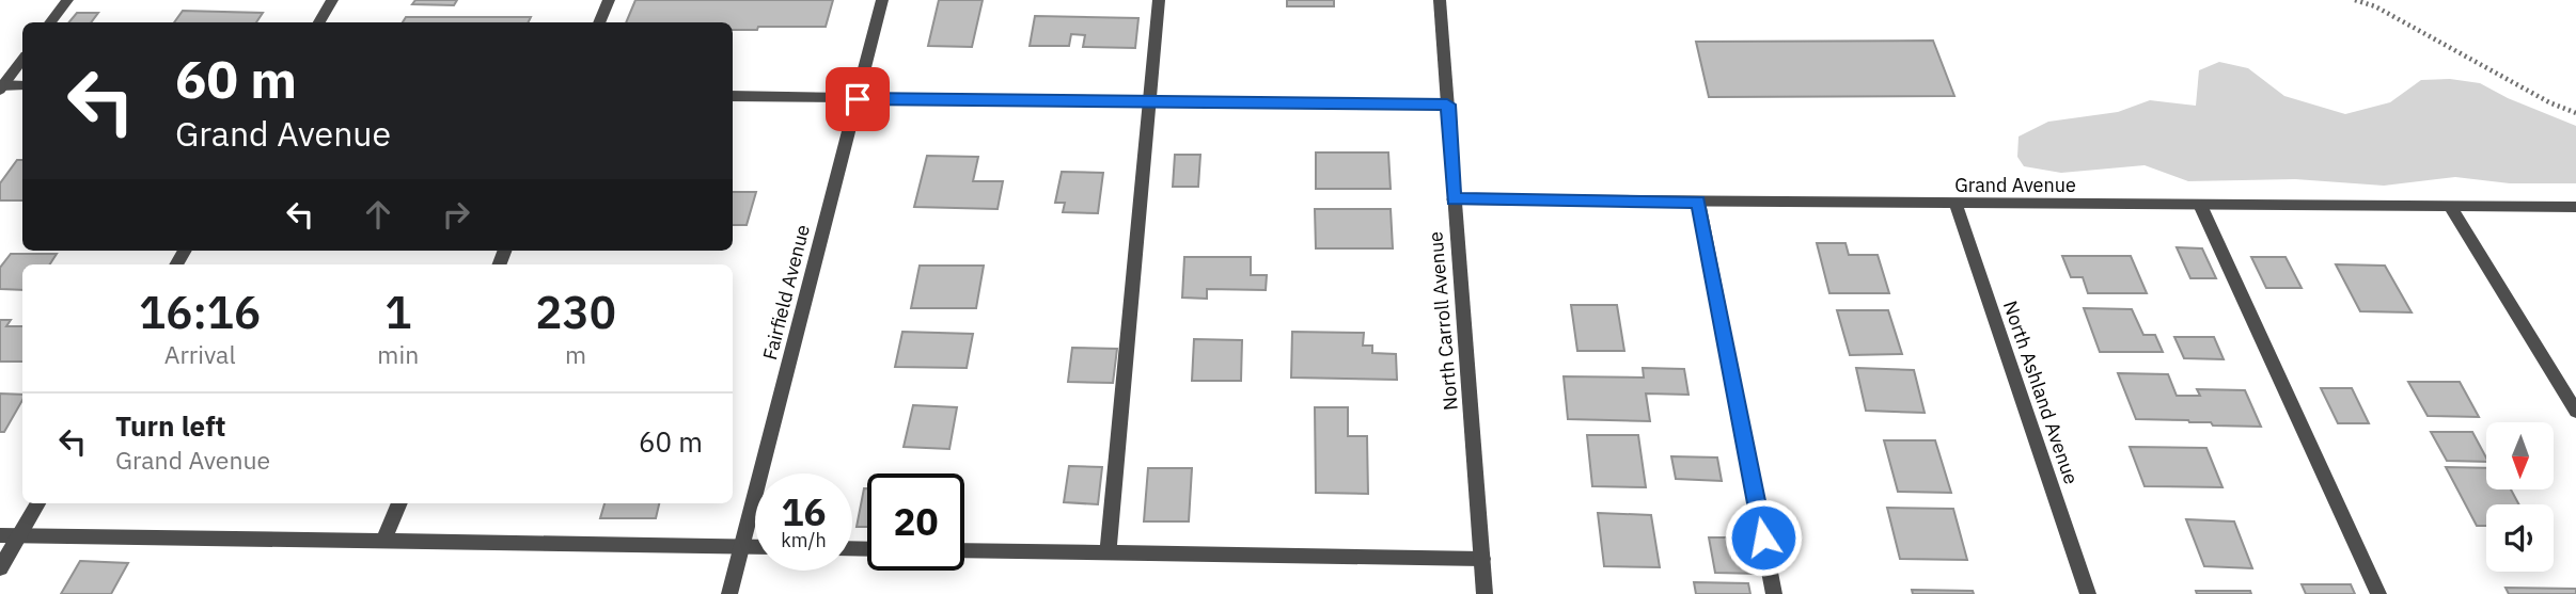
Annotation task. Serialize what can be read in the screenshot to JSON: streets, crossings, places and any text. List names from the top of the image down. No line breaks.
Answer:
{"streets":{"street":["Grand Avenue","Fairfield Avenue","North Carroll Avenue","North Ashland Avenue"]},"crossings":[["Grand Avenue","North Carroll Avenue"],["Grand Avenue","North Ashland Avenue"]],"north":"bottom","page":{"turn":["60 m","Grand Avenue"],"eta":["16:16","Arrival","1","min","230","m"],"list":[{"name":"Turn left","note":"Grand Avenue","value":"60 m"}],"speed":"16 km/h","limit":"20"}}
